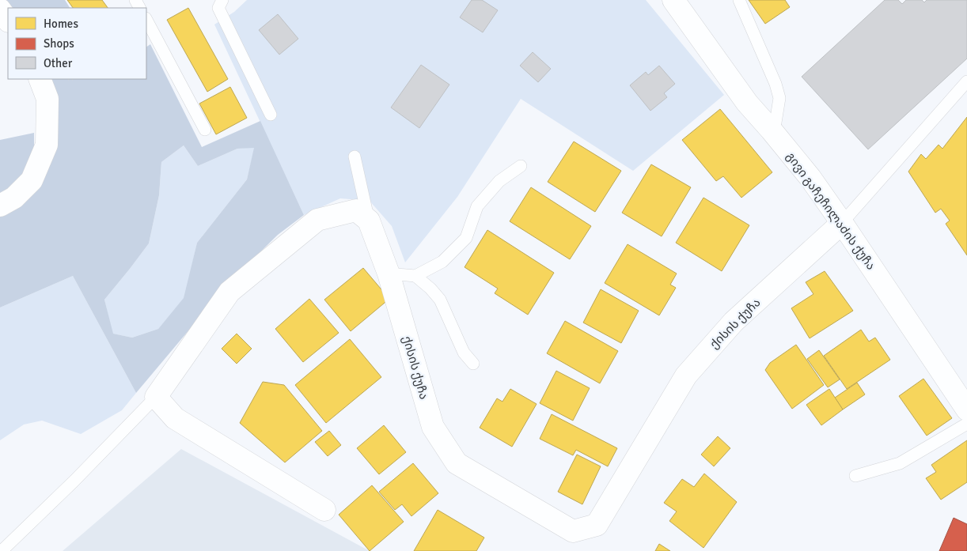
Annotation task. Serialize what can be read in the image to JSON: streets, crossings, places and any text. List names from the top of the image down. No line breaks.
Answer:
{"streets":{"street":["გივი გაჩეჩილაძის ქუჩა","ქისის ქუჩა"]},"crossings":[["გივი გაჩეჩილაძის ქუჩა","ქისის ქუჩა"]],"legend":["Homes","Shops","Other"]}
